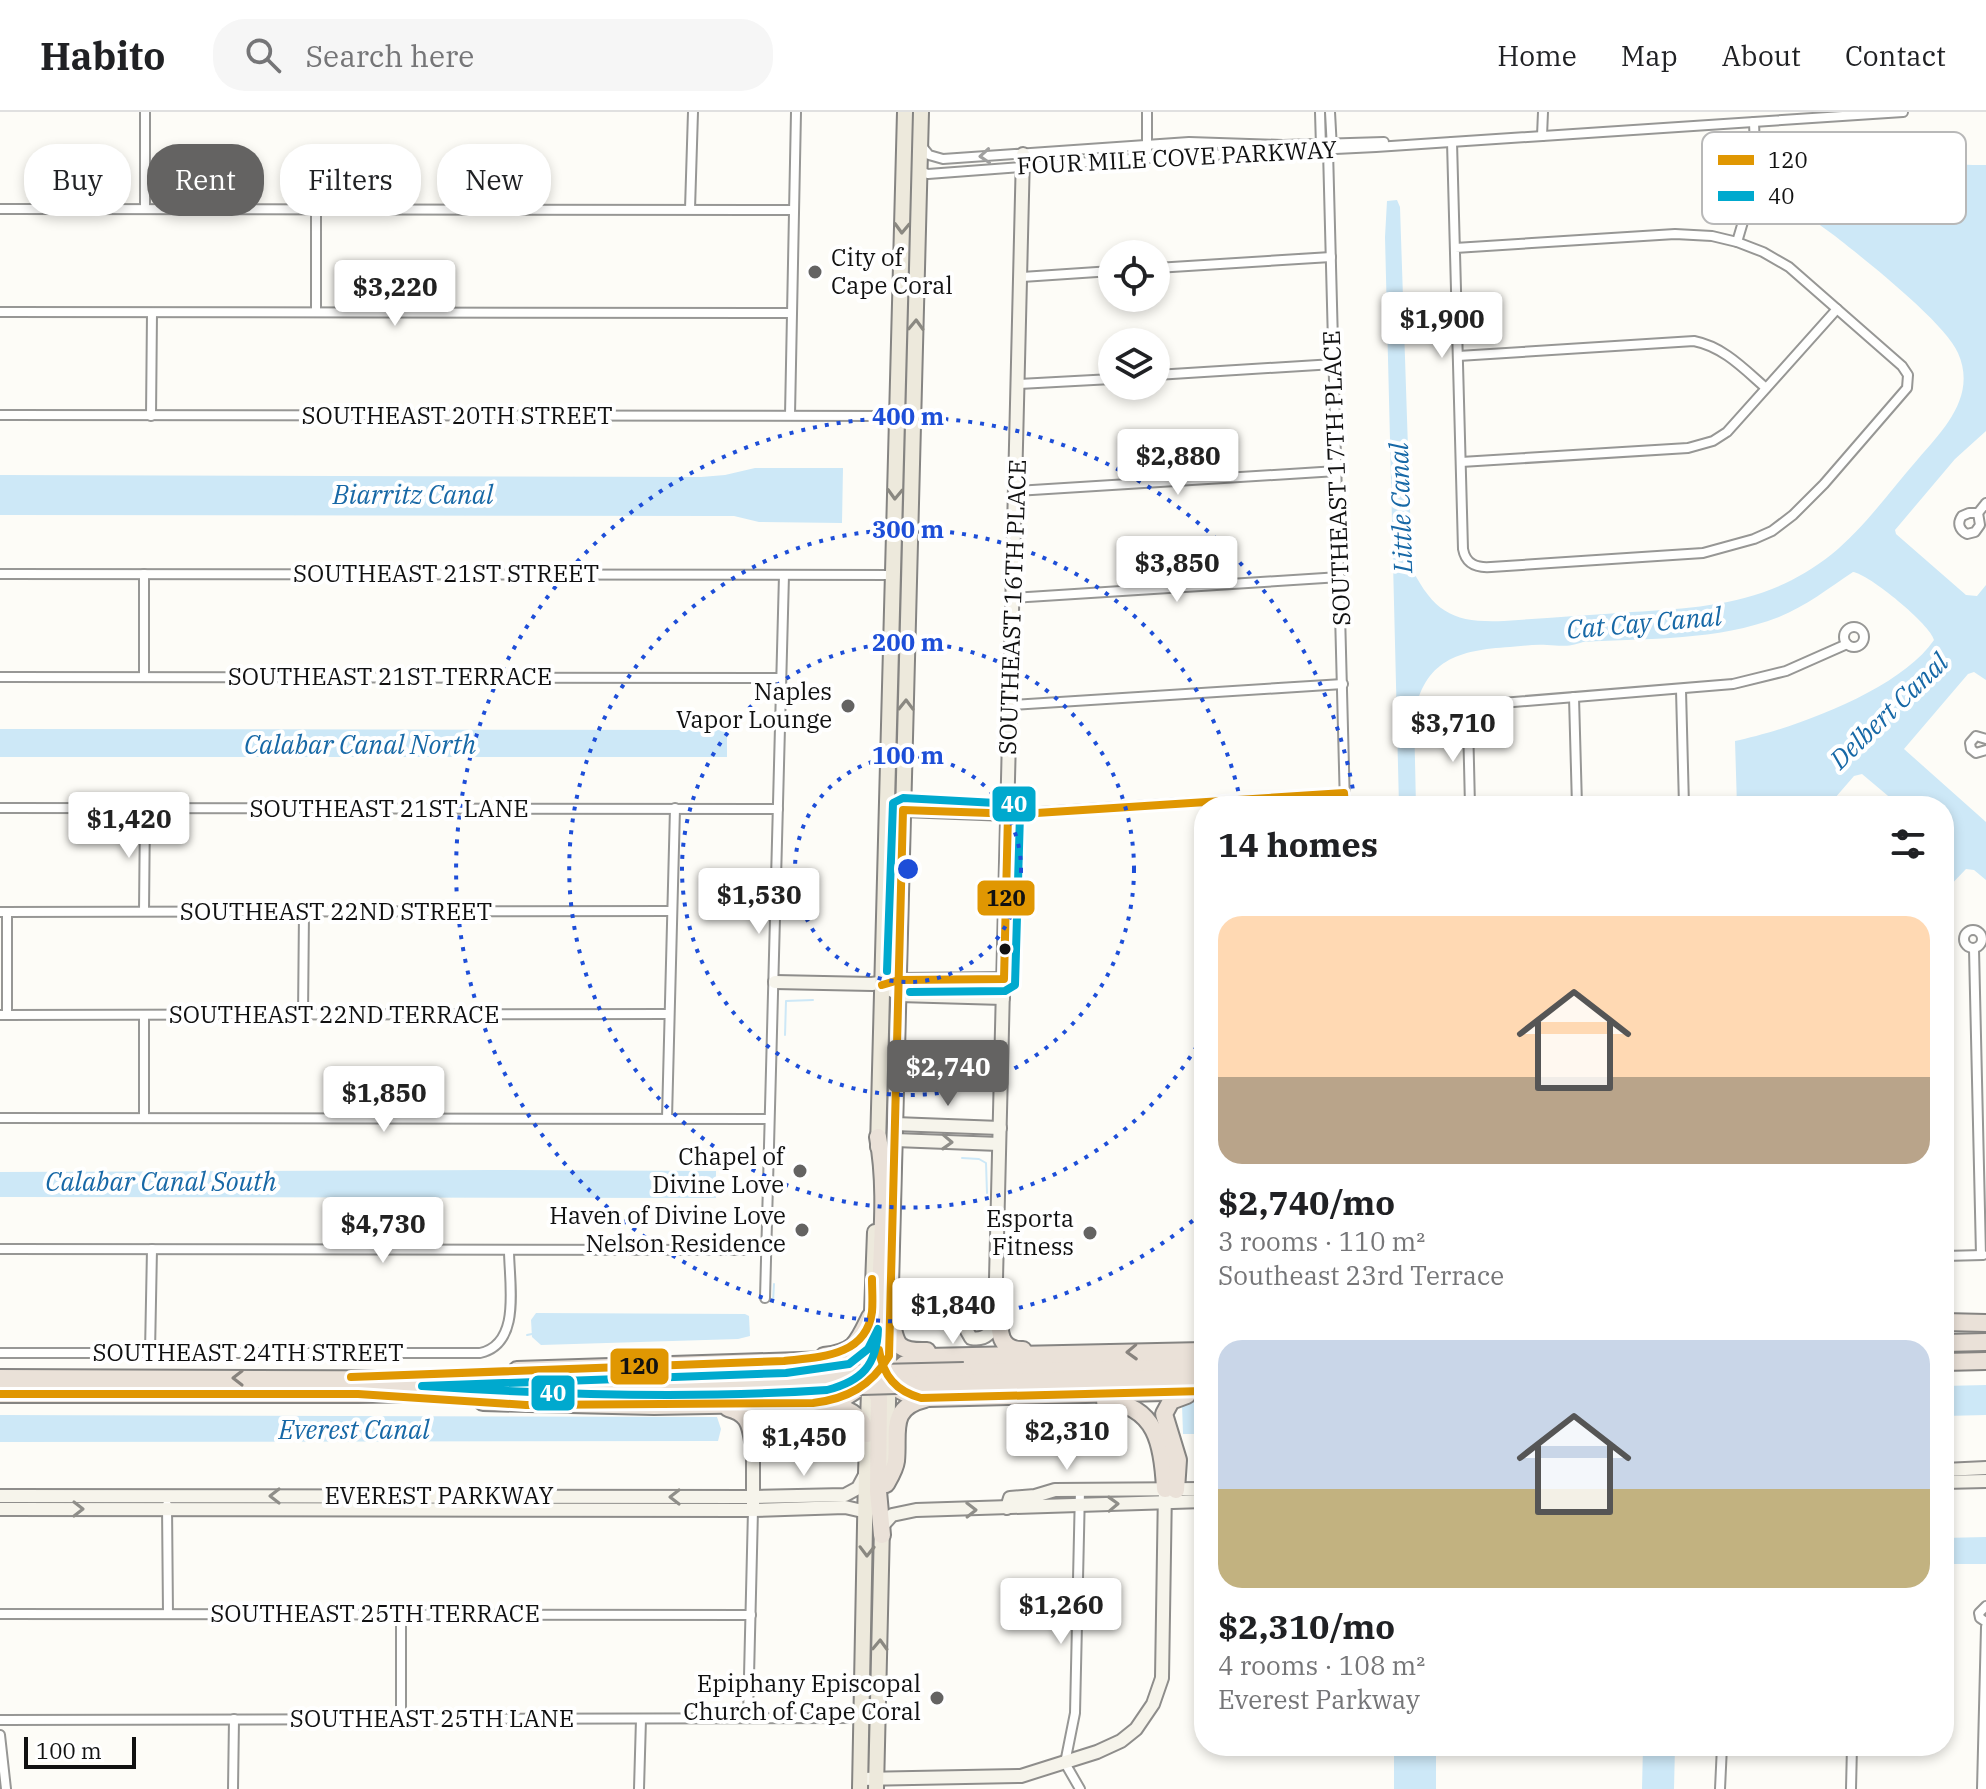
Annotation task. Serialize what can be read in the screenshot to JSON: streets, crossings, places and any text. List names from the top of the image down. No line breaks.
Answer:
{"streets":{"street":["FOUR MILE COVE PARKWAY","SOUTHEAST 20TH STREET","SOUTHEAST 17TH PLACE","SOUTHEAST 21ST STREET","SOUTHEAST 16TH PLACE","SOUTHEAST 21ST TERRACE","SOUTHEAST 21ST LANE","SOUTHEAST 22ND STREET","SOUTHEAST 22ND TERRACE","SOUTHEAST 24TH STREET","EVEREST PARKWAY","SOUTHEAST 25TH TERRACE","SOUTHEAST 25TH LANE"]},"crossings":[["FOUR MILE COVE PARKWAY","SOUTHEAST 17TH PLACE"],["FOUR MILE COVE PARKWAY","SOUTHEAST 16TH PLACE"]],"water":["Biarritz Canal","Little Canal","Cat Cay Canal","Delbert Canal","Calabar Canal North","Calabar Canal South","Everest Canal"],"places":["City of Cape Coral","Naples Vapor Lounge","Chapel of Divine Love","Haven of Divine Love Nelson Residence","Esporta Fitness","Epiphany Episcopal Church of Cape Coral"],"lines":["transit line 120","transit line 40"],"legend":["120","40"],"scale_bar":"100 m","page":{"header":"Habito","search":"Search here","nav":["Home","Map","About","Contact"],"chip":["Buy","Rent","Filters","New"],"price":["$3,220","$1,900","$2,880","$3,850","$3,710","$1,420","$1,530","$2,740","$1,850","$4,730","$1,840","$2,310","$1,450","$1,260"],"heading":"14 homes","list":[{"name":"$2,740/mo","note":"3 rooms · 110 m² · Southeast 23rd Terrace"},{"name":"$2,310/mo","note":"4 rooms · 108 m² · Everest Parkway"}],"scale":"100 m"},"rings":["400 m","300 m","200 m","100 m"]}
